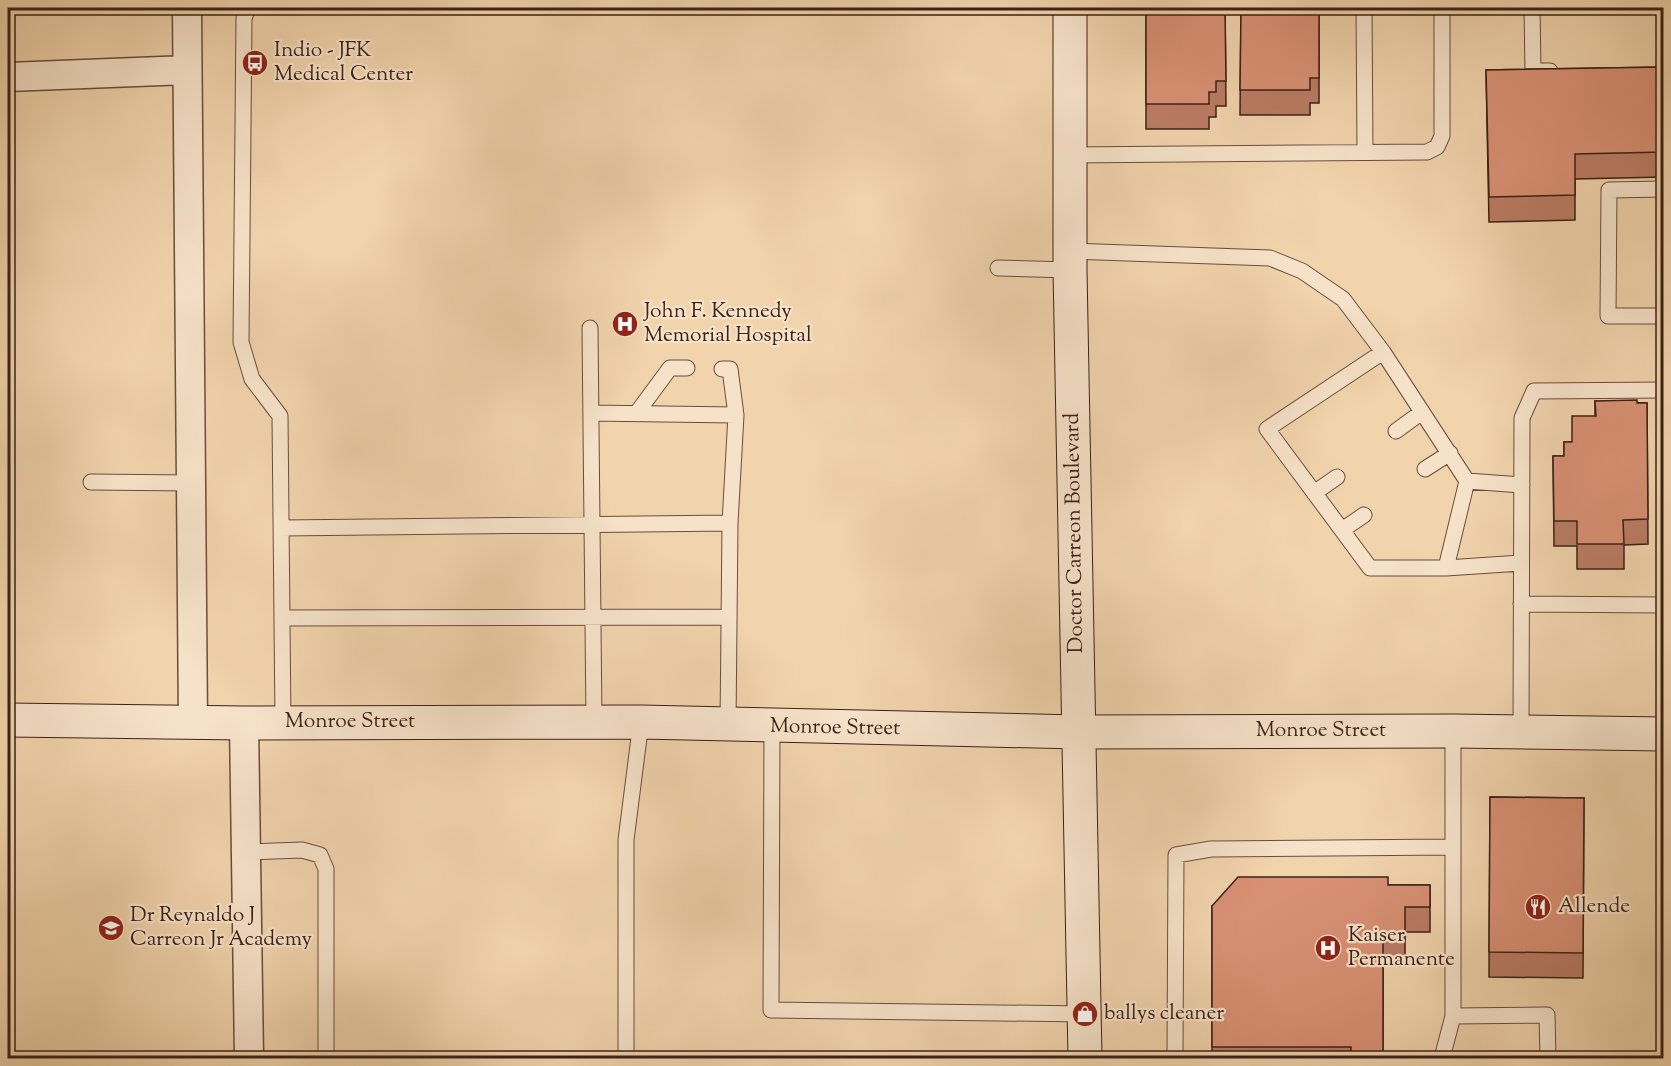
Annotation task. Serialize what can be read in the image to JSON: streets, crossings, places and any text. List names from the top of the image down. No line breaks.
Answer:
{"streets":{"main road":["Doctor Carreon Boulevard","Monroe Street"]},"crossings":[["Doctor Carreon Boulevard","Monroe Street"]],"places":{"bus stop":["Indio - JFK Medical Center"],"hospital":["John F. Kennedy Memorial Hospital","Kaiser Permanente"],"restaurant":["Allende"],"school or university":["Dr Reynaldo J Carreon Jr Academy"],"shop":["ballys cleaner"]}}
